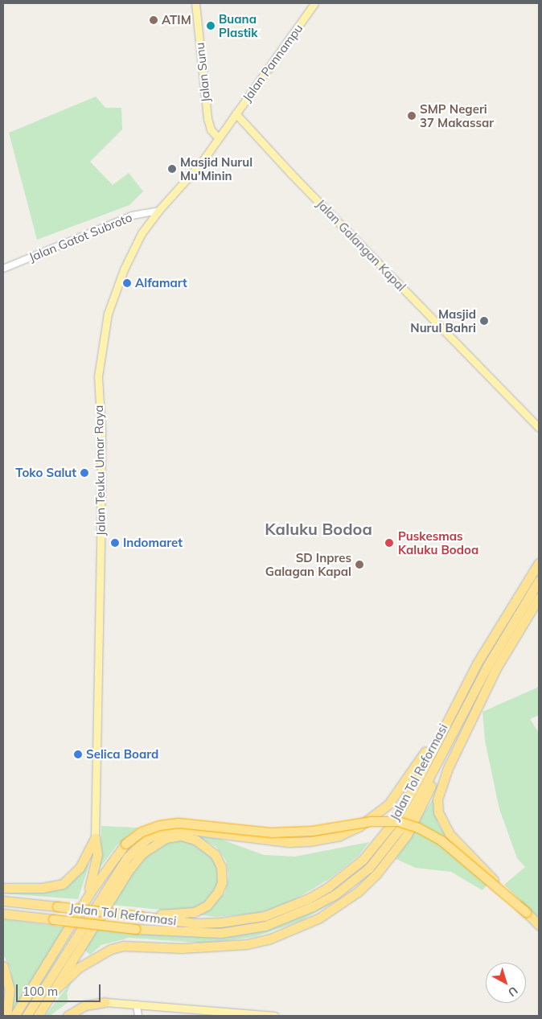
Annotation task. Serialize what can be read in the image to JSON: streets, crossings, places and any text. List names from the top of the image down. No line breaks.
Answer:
{"streets":{"highway":["Jalan Tol Reformasi"],"main road":["Jalan Pannampu","Jalan Sunu","Jalan Galangan Kapal","Jalan Teuku Umar Raya"],"street":["Jalan Gatot Subroto"]},"crossings":[["Jalan Pannampu","Jalan Sunu"],["Jalan Pannampu","Jalan Galangan Kapal"],["Jalan Pannampu","Jalan Teuku Umar Raya"],["Jalan Sunu","Jalan Teuku Umar Raya"],["Jalan Gatot Subroto","Jalan Teuku Umar Raya"]],"districts":["Kaluku Bodoa"],"places":["ATIM","Buana Plastik","SMP Negeri 37 Makassar","Masjid Nurul Mu'Minin","Alfamart","Masjid Nurul Bahri","Toko Salut","Indomaret","Puskesmas Kaluku Bodoa","SD Inpres Galagan Kapal","Selica Board"],"scale_bar":"100 m","north":"bottom right"}
